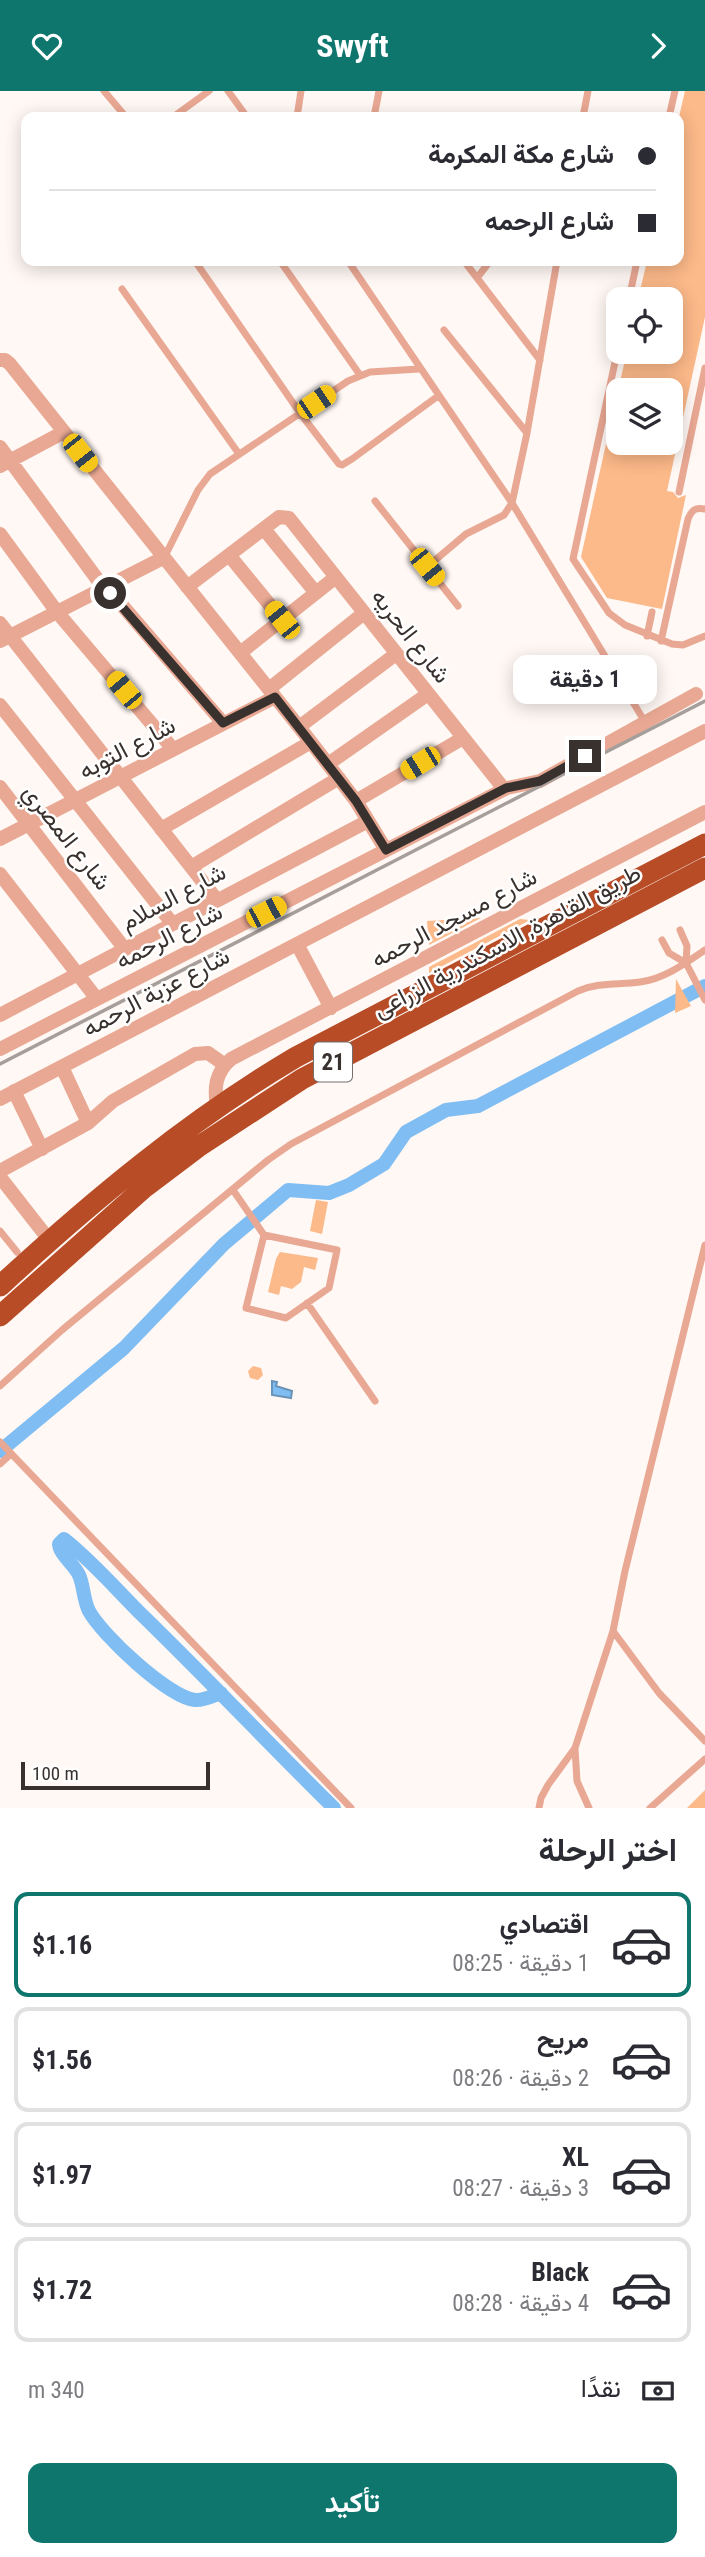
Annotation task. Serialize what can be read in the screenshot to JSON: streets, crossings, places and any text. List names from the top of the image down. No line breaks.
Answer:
{"streets":{"highway":["طريق القاهرة, الاسكندرية الزراعى","21"],"street":["شارع الحريه","شارع التوبه","شارع المصري","شارع السلام","شارع مسجد الرحمه","شارع الرحمه","شارع عزبة الرحمه"]},"crossings":[["شارع الحريه","شارع التوبه"],["شارع الحريه","شارع الرحمه"],["شارع التوبه","شارع المصري"],["شارع المصري","شارع السلام"]],"scale_bar":"100 m","page":{"header":"Swyft","banner":["شارع مكة المكرمة","شارع الرحمه"],"bubble":"1 دقيقة","scale":"100 m","heading":"اختر الرحلة","list":[{"name":"اقتصادي","note":"1 دقيقة · 08:25","value":"$1.16"},{"name":"مريح","note":"2 دقيقة · 08:26","value":"$1.56"},{"name":"XL","note":"3 دقيقة · 08:27","value":"$1.97"},{"name":"Black","note":"4 دقيقة · 08:28","value":"$1.72"}],"pay":["نقدًا","340 m"],"buttons":"تأكيد"}}
